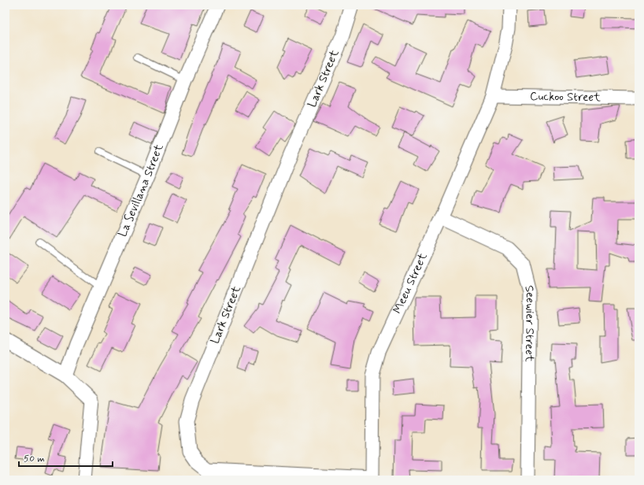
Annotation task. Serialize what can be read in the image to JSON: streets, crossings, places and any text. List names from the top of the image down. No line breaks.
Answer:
{"streets":{"street":["Lark Street","Cuckoo Street","La Sevillana Street","Meeu Street","Seewier Street"]},"crossings":[["Lark Street","Meeu Street"],["Cuckoo Street","Meeu Street"],["Meeu Street","Seewier Street"]],"scale_bar":"50 m"}
